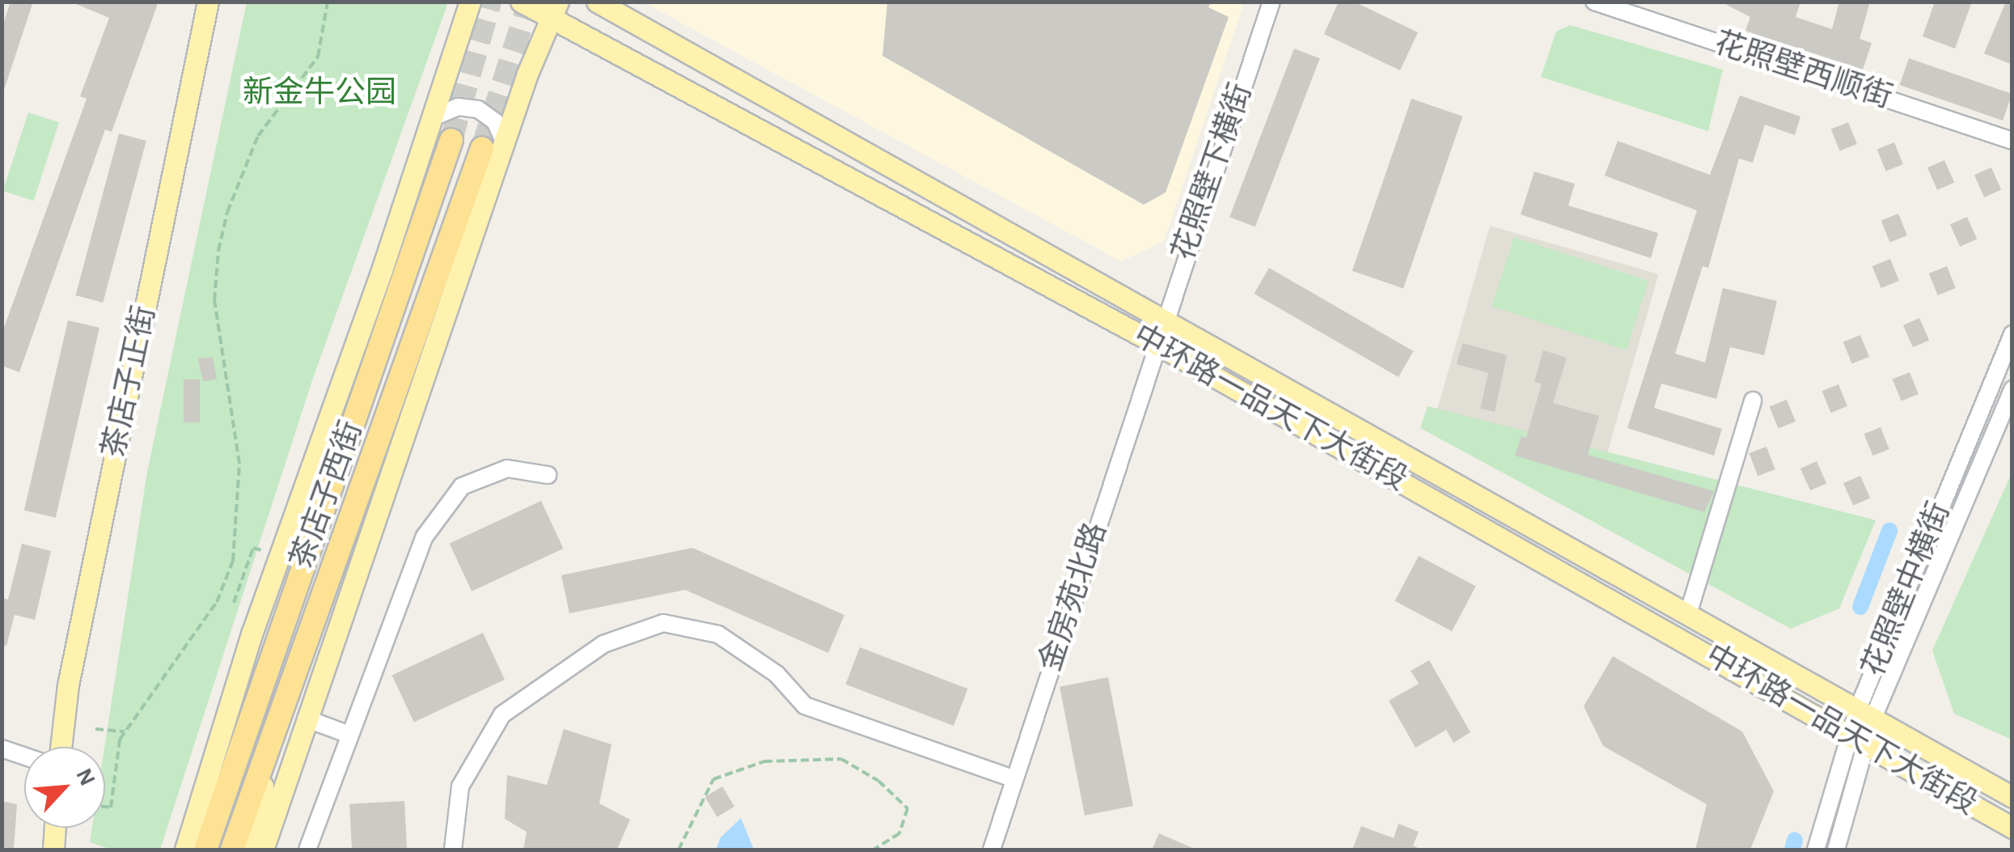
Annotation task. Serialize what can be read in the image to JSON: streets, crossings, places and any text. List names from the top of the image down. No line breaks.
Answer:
{"streets":{"highway":["茶店子西街"],"main road":["茶店子正街","中环路一品天下大街段"],"street":["花照壁西顺街","花照壁下横街","花照壁中横街","金房苑北路"]},"crossings":[["花照壁下横街","中环路一品天下大街段"],["花照壁下横街","金房苑北路"],["中环路一品天下大街段","花照壁中横街"],["中环路一品天下大街段","金房苑北路"]],"parks":["新金牛公园"],"north":"top right"}
